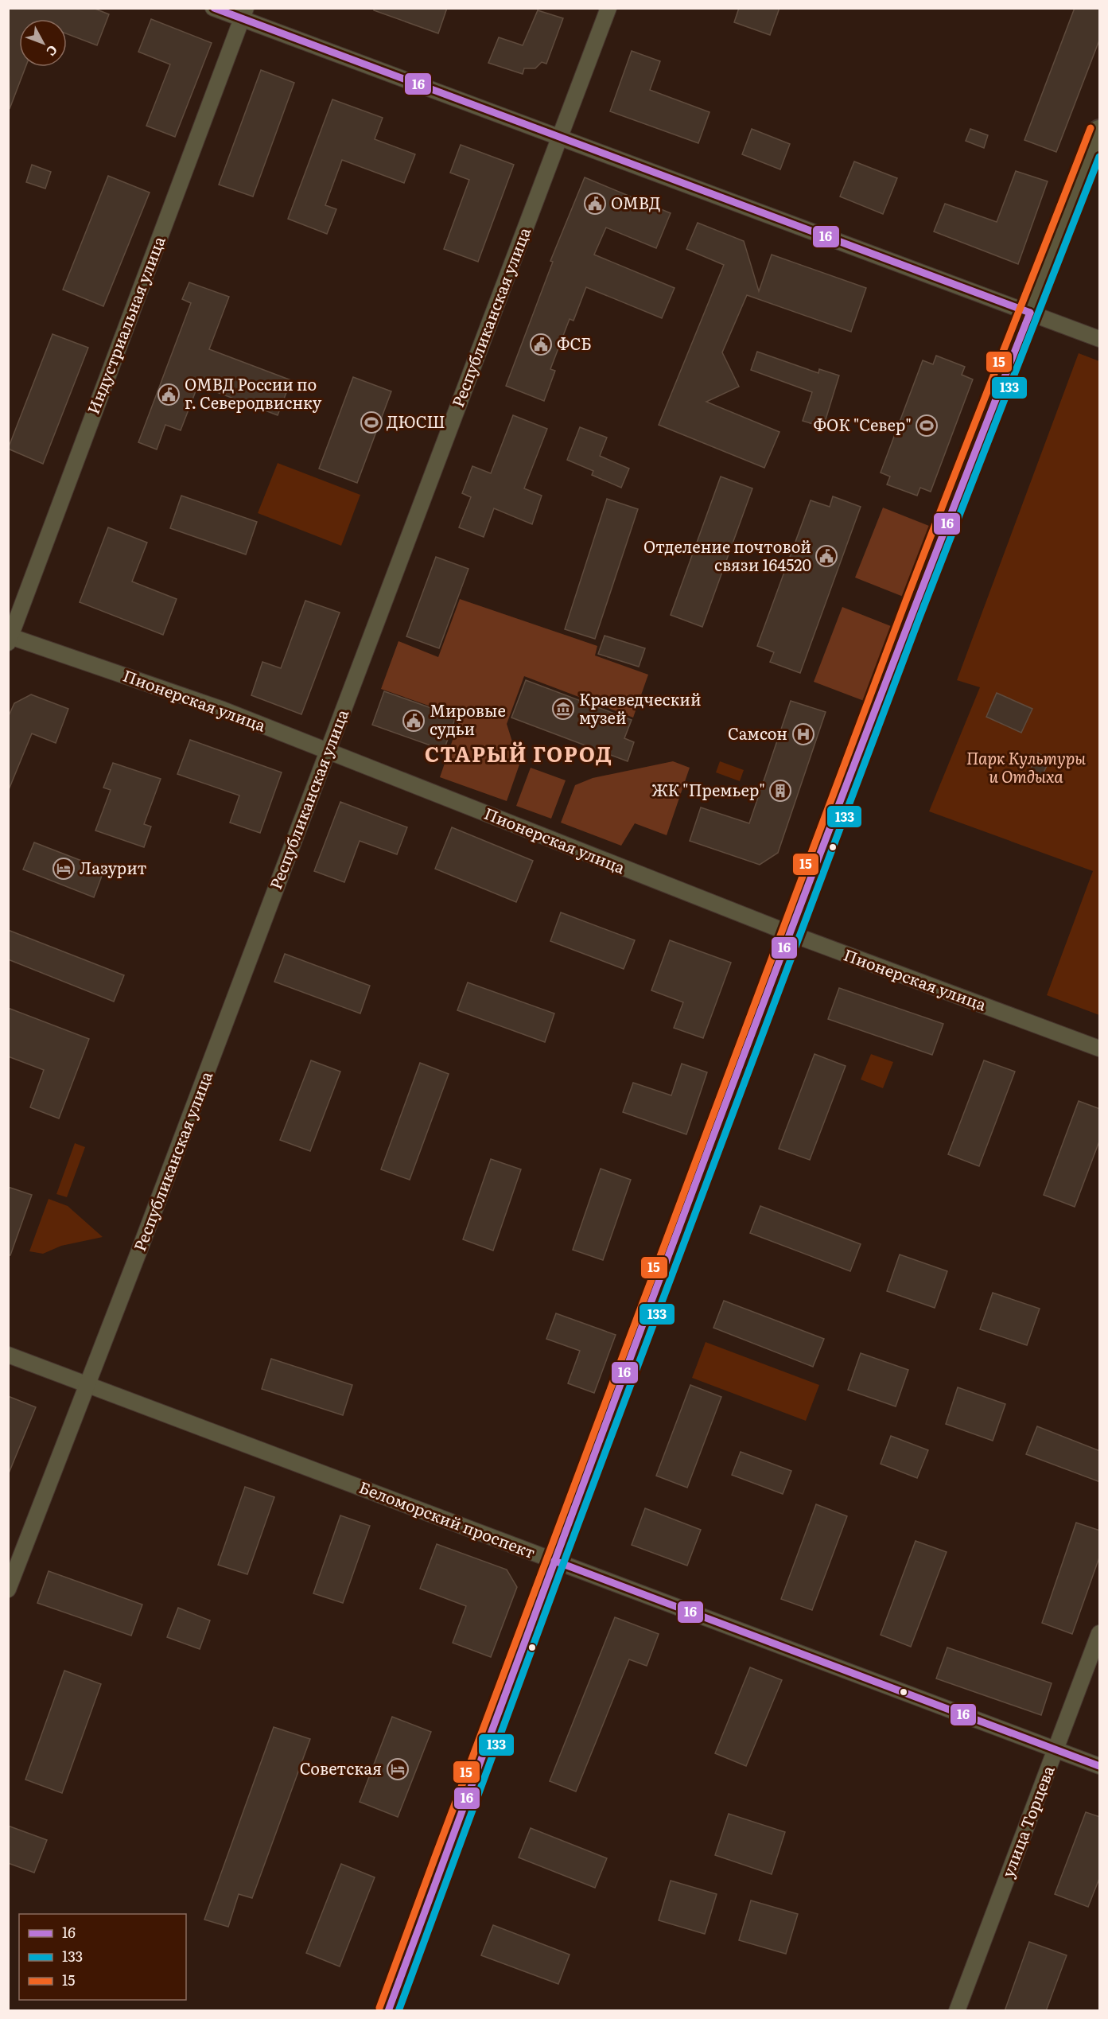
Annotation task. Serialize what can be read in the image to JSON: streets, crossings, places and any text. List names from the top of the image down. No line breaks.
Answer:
{"streets":{"street":["Республиканская улица","Индустриальная улица","Пионерская улица","Беломорский проспект","улица Торцева"]},"crossings":[["Республиканская улица","Пионерская улица"],["Республиканская улица","Беломорский проспект"],["Индустриальная улица","Пионерская улица"],["Беломорский проспект","улица Торцева"]],"districts":["СТАРЫЙ ГОРОД"],"parks":["Парк Культуры и Отдыха"],"places":{"public building":["ОМВД","ФСБ","ОМВД России по г. Северодвиснку","Отделение почтовой связи 164520","Мировые судьи"],"sports":["ДЮСШ","ФОК \"Север\""],"museum":["Краеведческий музей"],"hospital":["Самсон"],"building":["ЖК \"Премьер\""],"hotel":["Лазурит","Советская"]},"lines":["transit line 16","transit line 15","transit line 133"],"legend":["16","133","15"],"north":"bottom right"}
